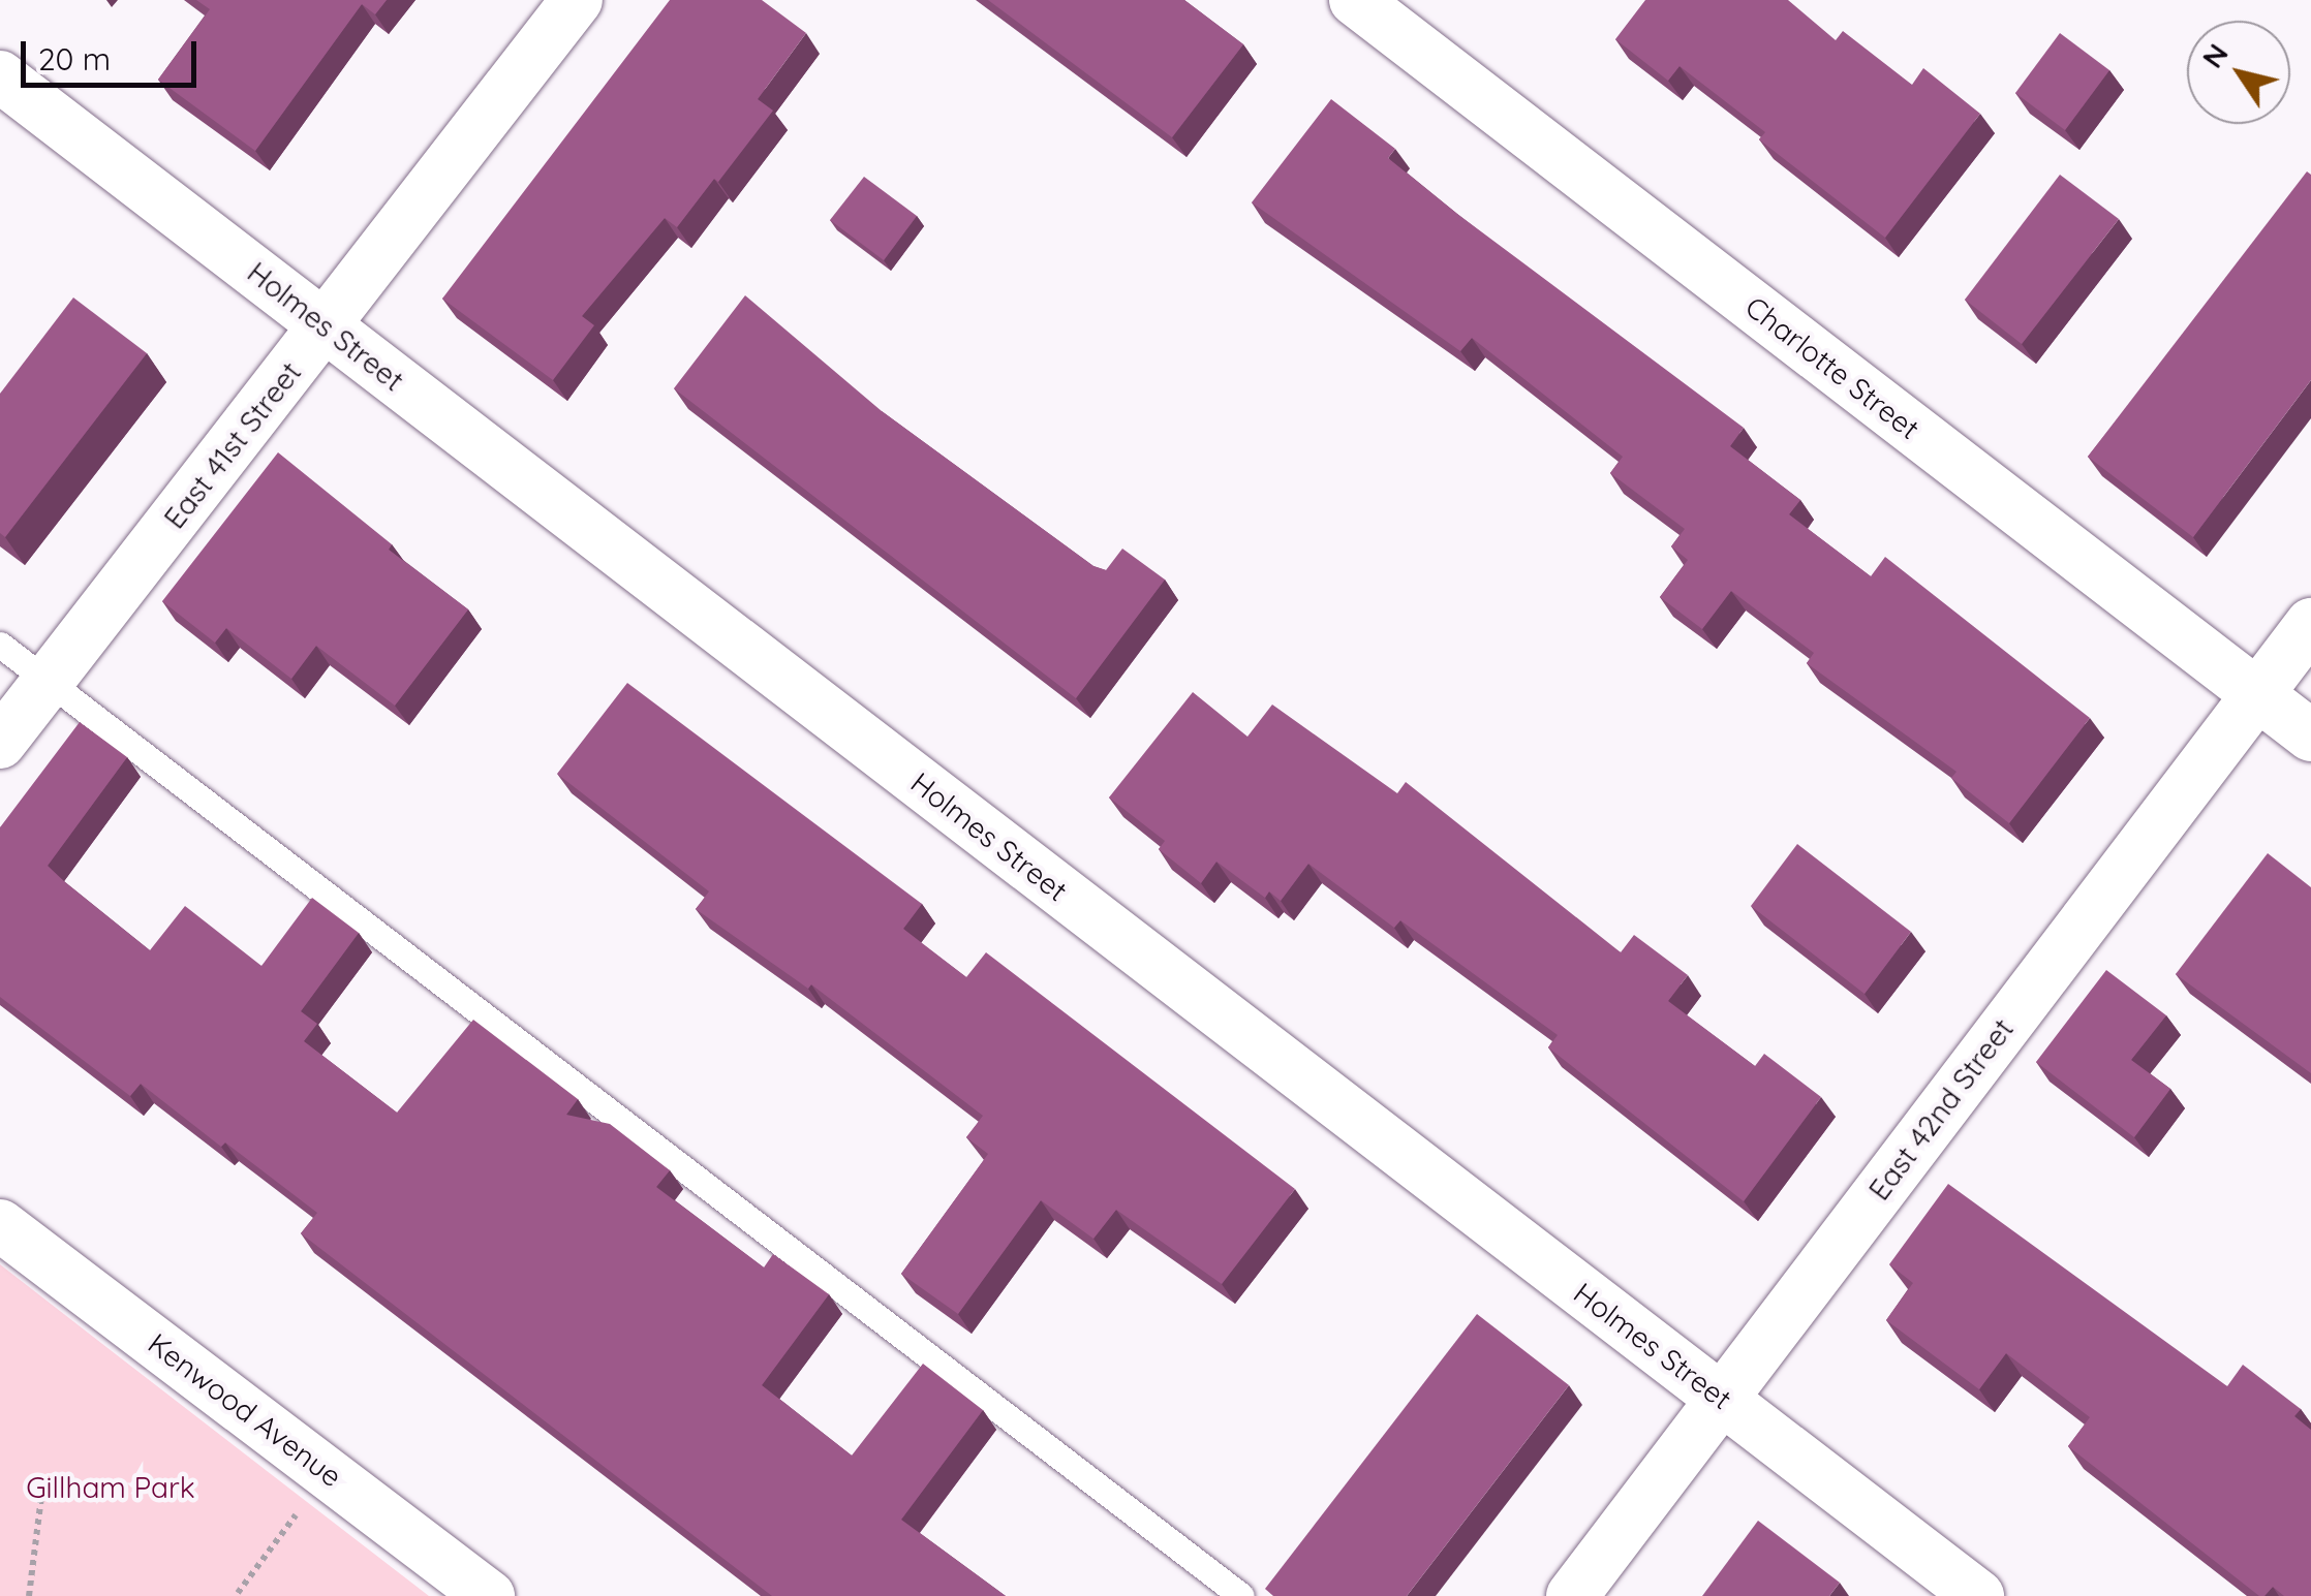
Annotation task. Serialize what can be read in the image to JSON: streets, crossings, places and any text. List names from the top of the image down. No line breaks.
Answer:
{"streets":{"street":["Holmes Street","Charlotte Street","East 41st Street","East 42nd Street","Kenwood Avenue"]},"crossings":[["Holmes Street","East 41st Street"],["Holmes Street","East 42nd Street"],["Charlotte Street","East 42nd Street"]],"parks":["Gillham Park"],"scale_bar":"20 m","north":"top left"}
